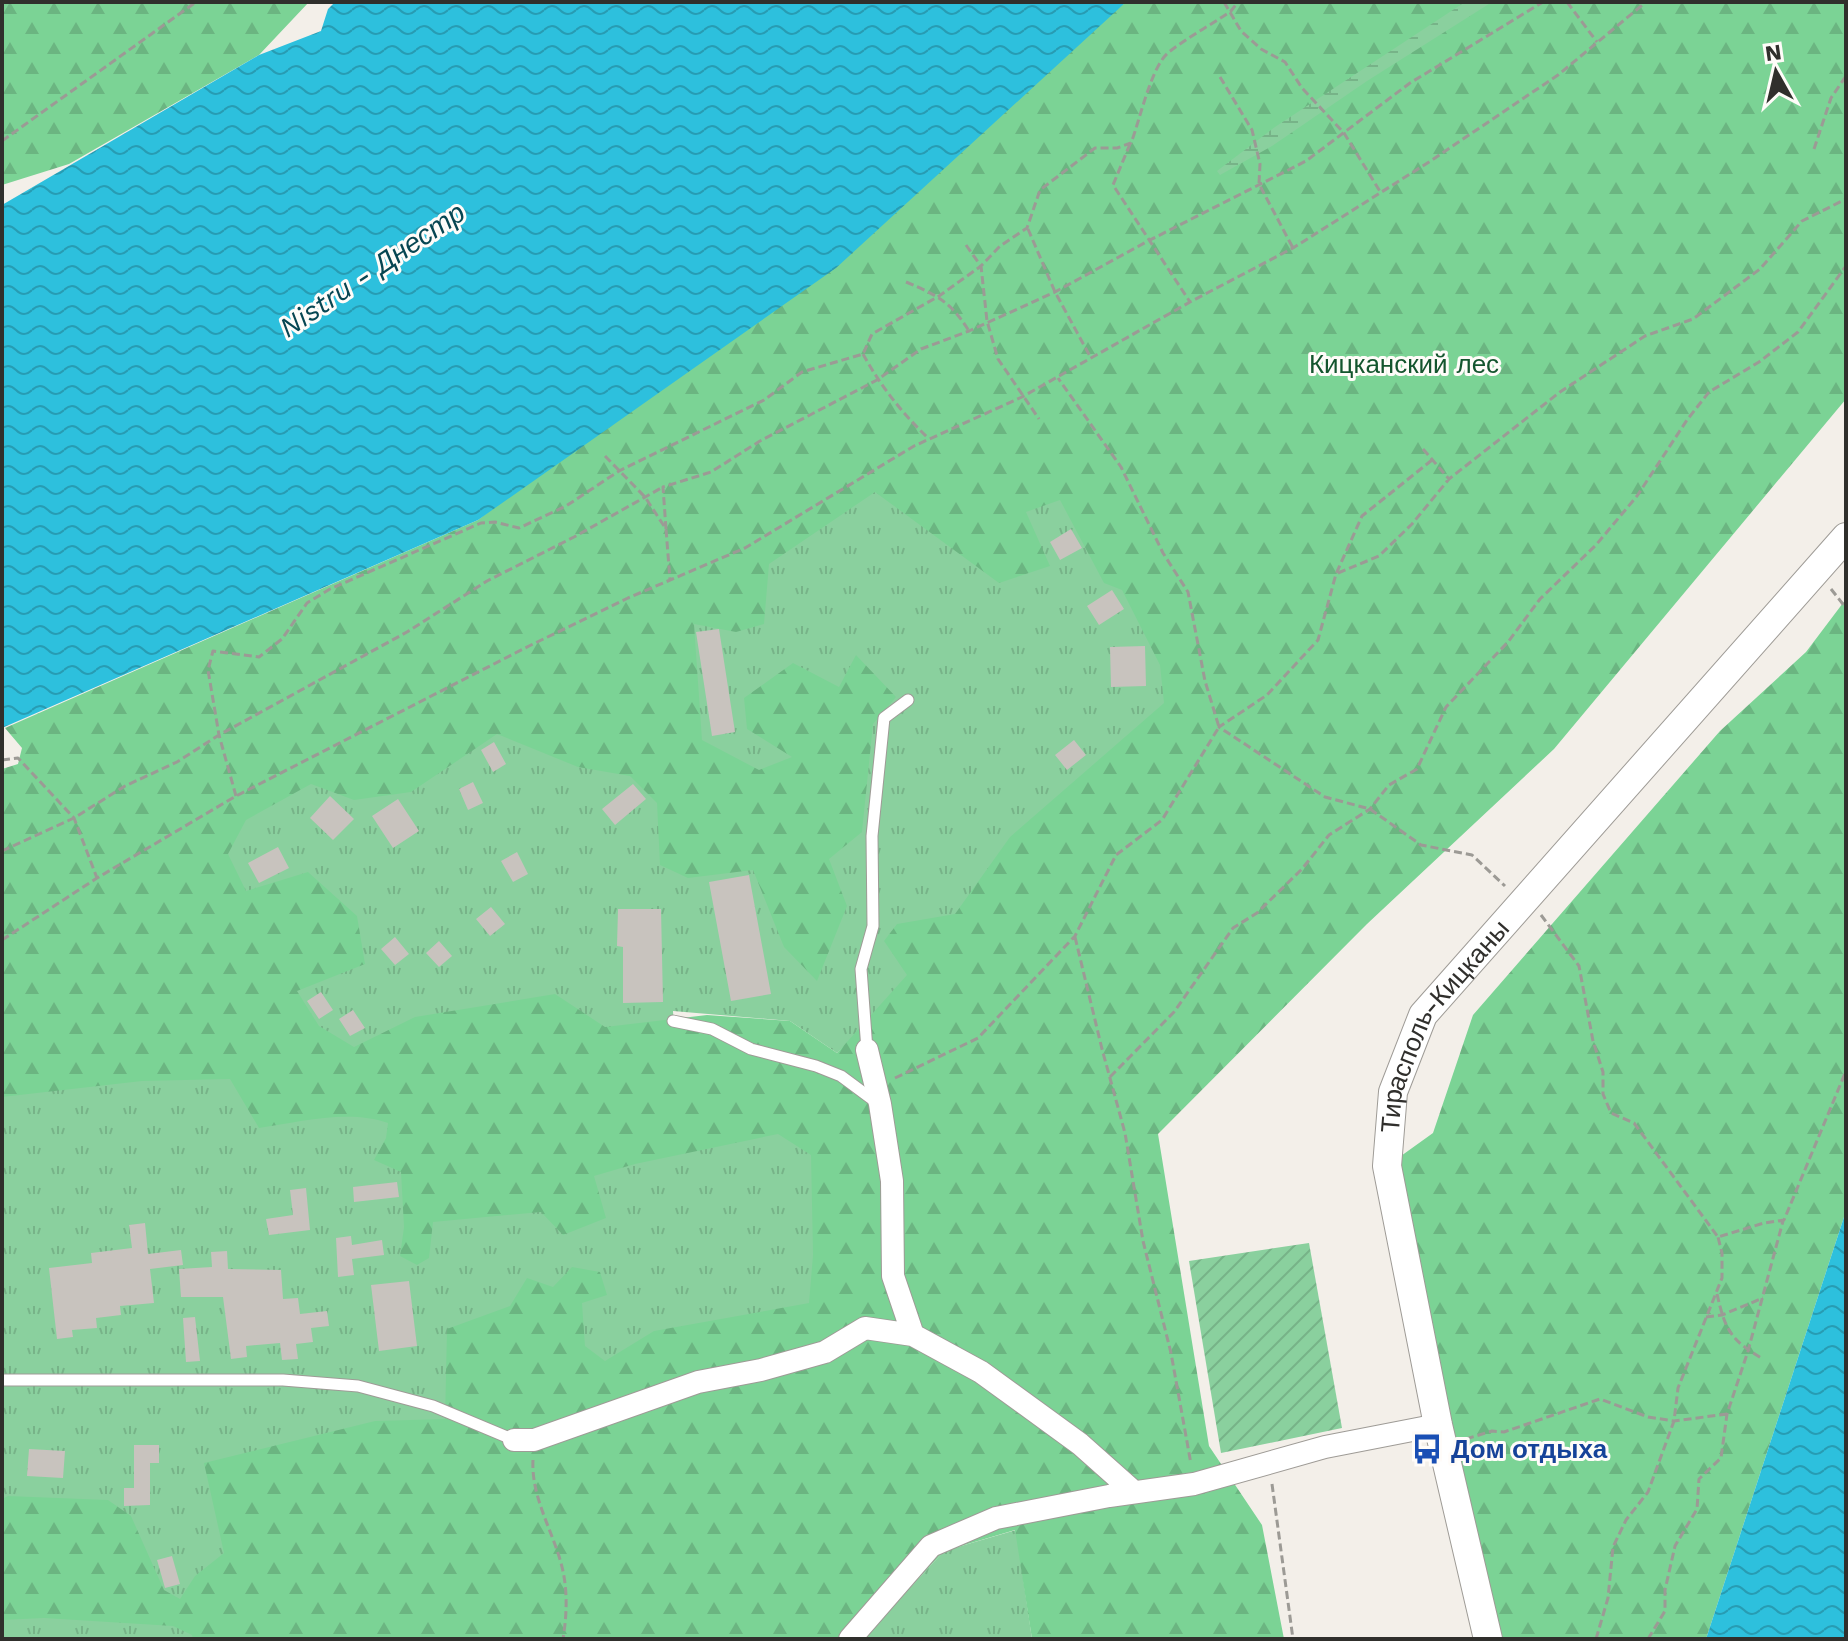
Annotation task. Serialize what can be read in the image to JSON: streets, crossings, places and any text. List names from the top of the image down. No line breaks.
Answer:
{"streets":{"street":["Тирасполь-Кицканы"]},"water":["Nistru - Днестр"],"parks":["Кицканский лес"],"places":{"bus stop":["Дом отдыха"]},"north":"top"}
